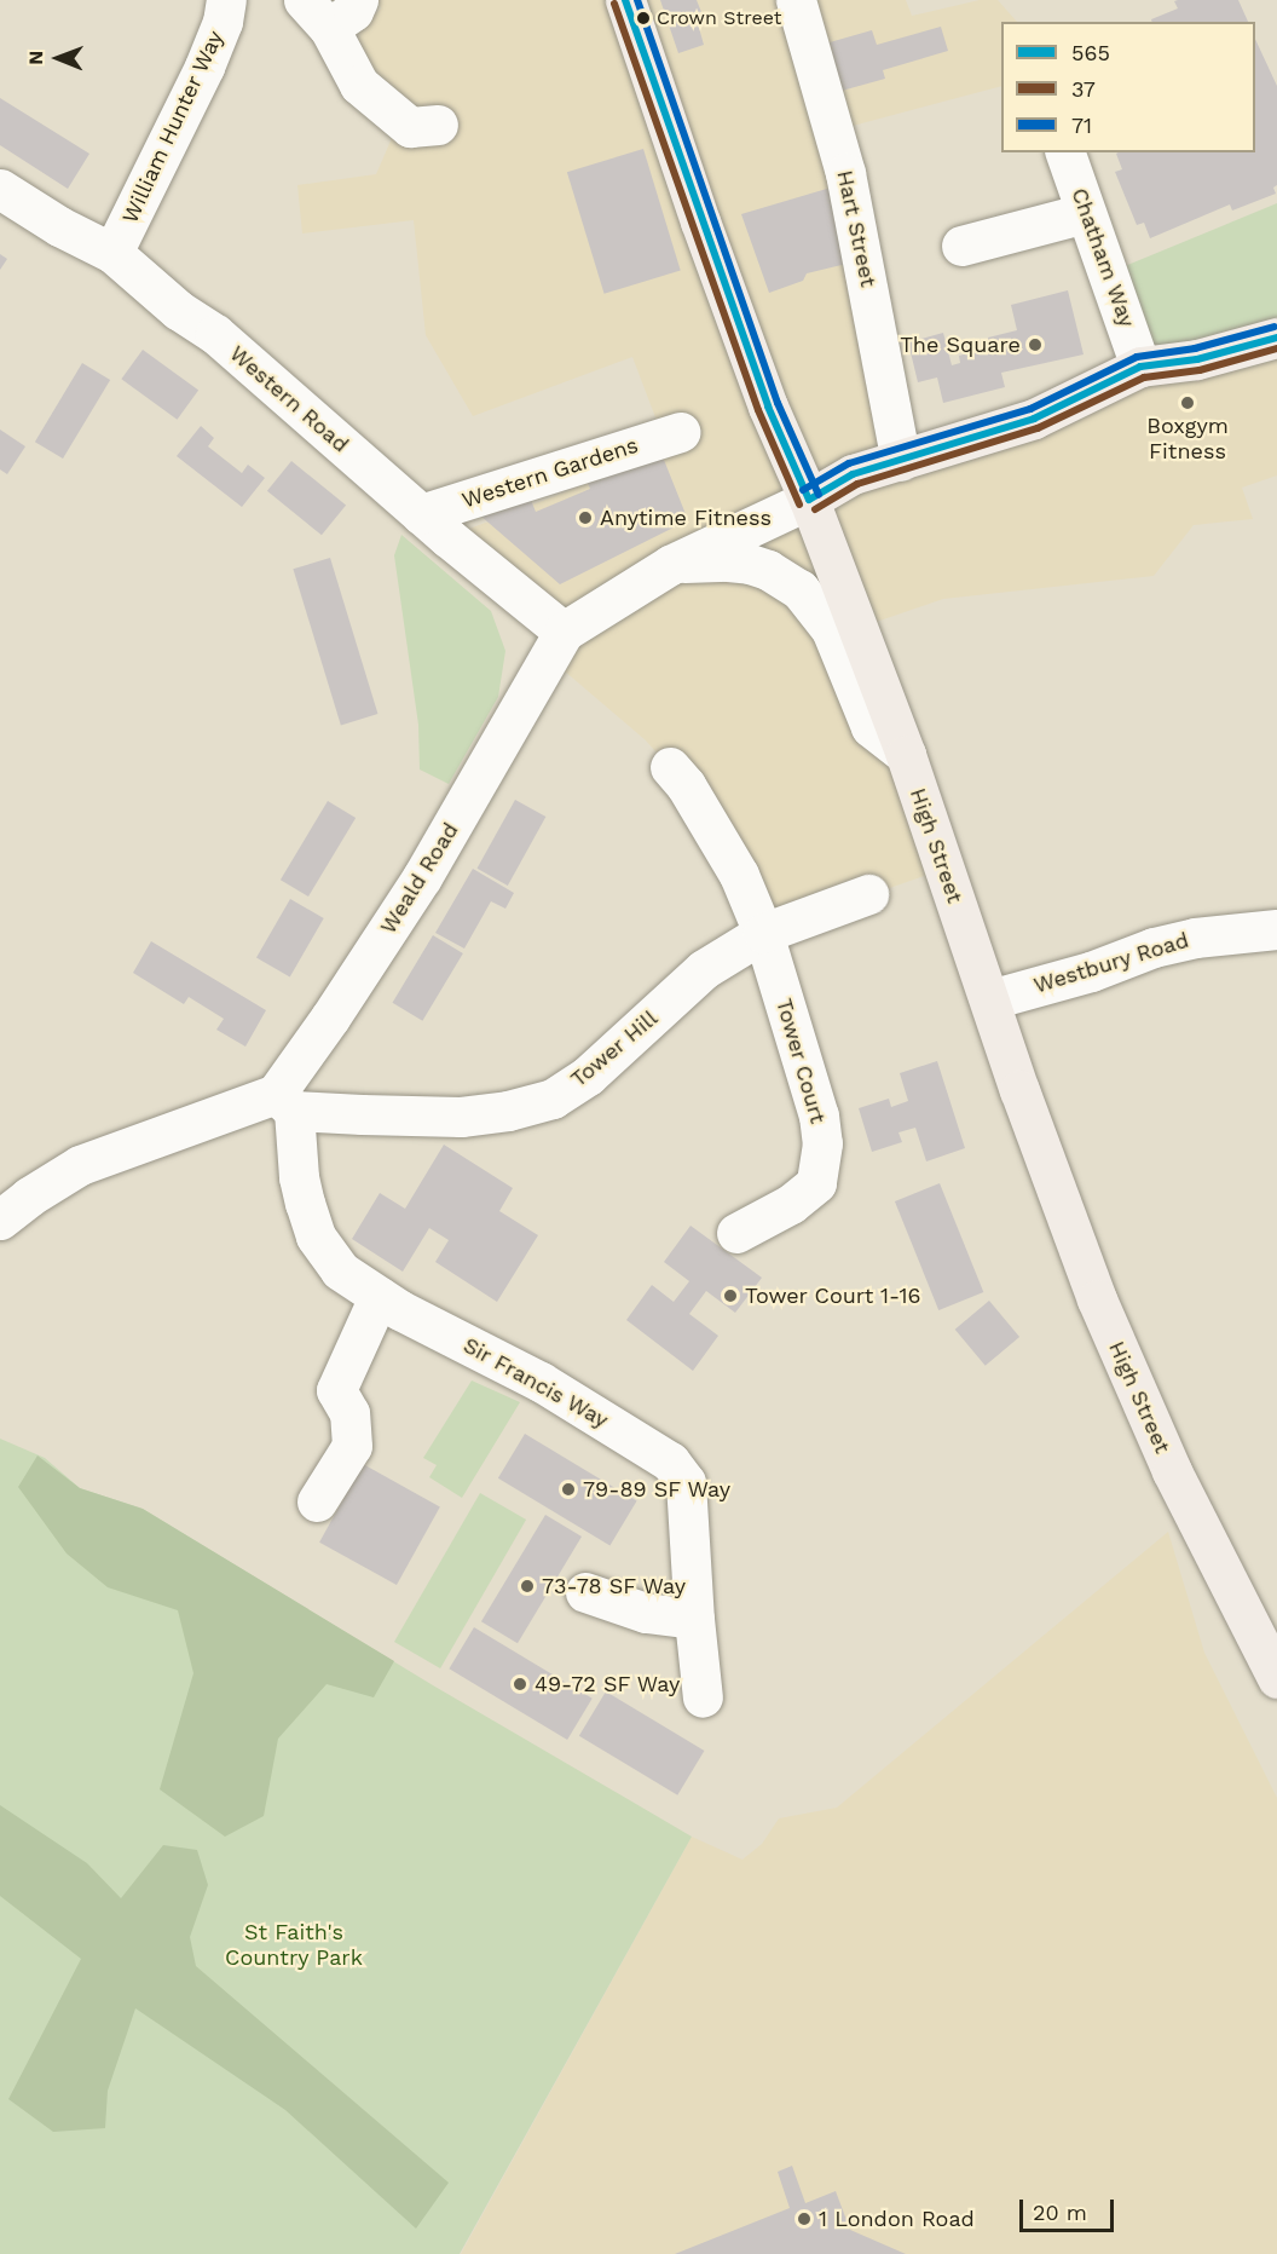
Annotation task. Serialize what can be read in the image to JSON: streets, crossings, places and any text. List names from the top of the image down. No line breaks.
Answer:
{"streets":{"main road":["High Street"],"street":["William Hunter Way","Hart Street","Chatham Way","Western Road","Western Gardens","Weald Road","Westbury Road","Tower Hill","Tower Court","Sir Francis Way"]},"crossings":[["William Hunter Way","Western Road"],["Western Road","Western Gardens"],["Western Road","Weald Road"],["High Street","Weald Road"],["High Street","Westbury Road"],["Weald Road","Tower Hill"],["Weald Road","Sir Francis Way"],["Tower Hill","Tower Court"],["Tower Hill","Sir Francis Way"]],"parks":["St Faith's Country Park"],"places":["Crown Street","The Square","Boxgym Fitness","Anytime Fitness","Tower Court 1-16","79-89 SF Way","73-78 SF Way","49-72 SF Way","1 London Road"],"lines":["transit line 565","transit line 71","transit line 37"],"legend":["565","37","71"],"scale_bar":"20 m","north":"left"}
